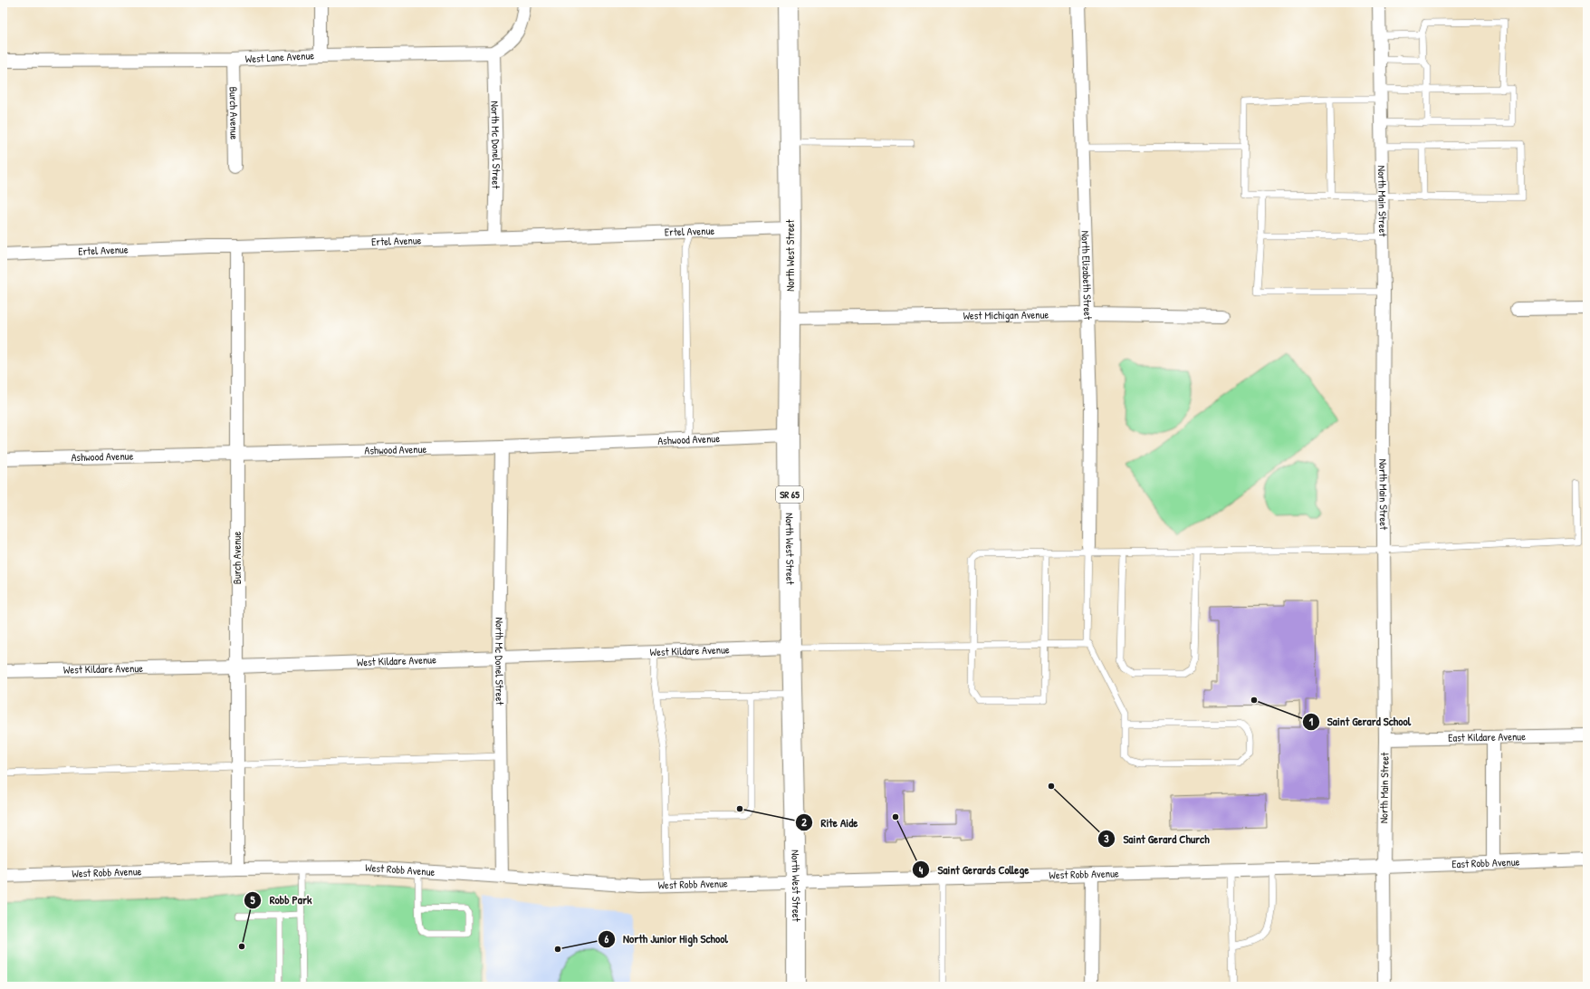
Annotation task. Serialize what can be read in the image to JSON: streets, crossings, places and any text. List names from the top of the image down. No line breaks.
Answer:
{"streets":{"main road":["North West Street","SR 65"],"street":["West Lane Avenue","Burch Avenue","North Mc Donel Street","North Main Street","Ertel Avenue","North Elizabeth Street","West Michigan Avenue","Ashwood Avenue","West Kildare Avenue","East Kildare Avenue","East Robb Avenue","West Robb Avenue"]},"crossings":[["West Lane Avenue","Burch Avenue"],["West Lane Avenue","North Mc Donel Street"],["Burch Avenue","Ertel Avenue"],["Burch Avenue","Ashwood Avenue"],["Burch Avenue","West Kildare Avenue"],["Burch Avenue","West Robb Avenue"],["North Mc Donel Street","Ertel Avenue"],["North Mc Donel Street","Ashwood Avenue"],["North Mc Donel Street","West Kildare Avenue"],["North Mc Donel Street","West Robb Avenue"],["North Main Street","East Kildare Avenue"],["North Main Street","East Robb Avenue"],["North Main Street","West Robb Avenue"],["Ertel Avenue","North West Street"],["North West Street","West Michigan Avenue"],["North West Street","Ashwood Avenue"],["North West Street","West Kildare Avenue"],["North West Street","West Robb Avenue"],["North Elizabeth Street","West Michigan Avenue"],["East Robb Avenue","West Robb Avenue"]],"places":["Saint Gerard School","Saint Gerard Church","Rite Aide","Saint Gerards College","Robb Park","North Junior High School"]}
